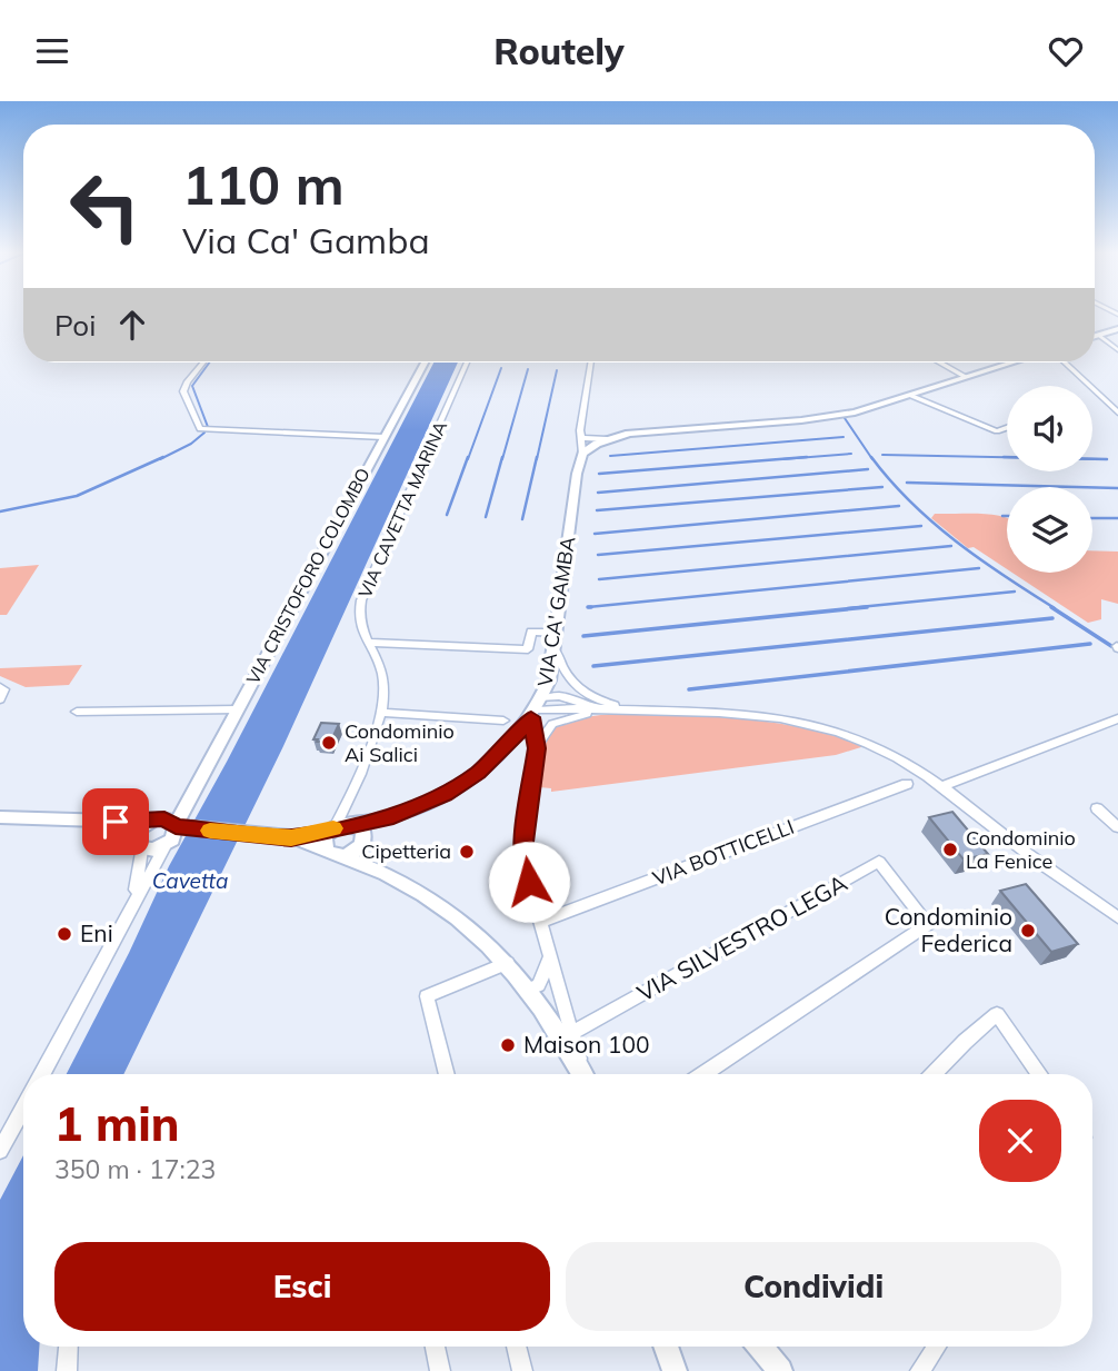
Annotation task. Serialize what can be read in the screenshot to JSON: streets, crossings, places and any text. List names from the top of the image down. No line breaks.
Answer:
{"streets":{"street":["VIA CAVETTA MARINA","VIA CRISTOFORO COLOMBO","VIA CA' GAMBA","VIA BOTTICELLI","VIA SILVESTRO LEGA"]},"crossings":[["VIA CAVETTA MARINA","VIA CA' GAMBA"]],"water":["Cavetta"],"places":["Condominio Ai Salici","Condominio La Fenice","Cipetteria","Condominio Federica","Eni","Maison 100"],"page":{"header":"Routely","turn":["110 m","Via Ca' Gamba"],"then":"Poi","heading":["1 min","350 m · 17:23"],"buttons":["Esci","Condividi"]}}
